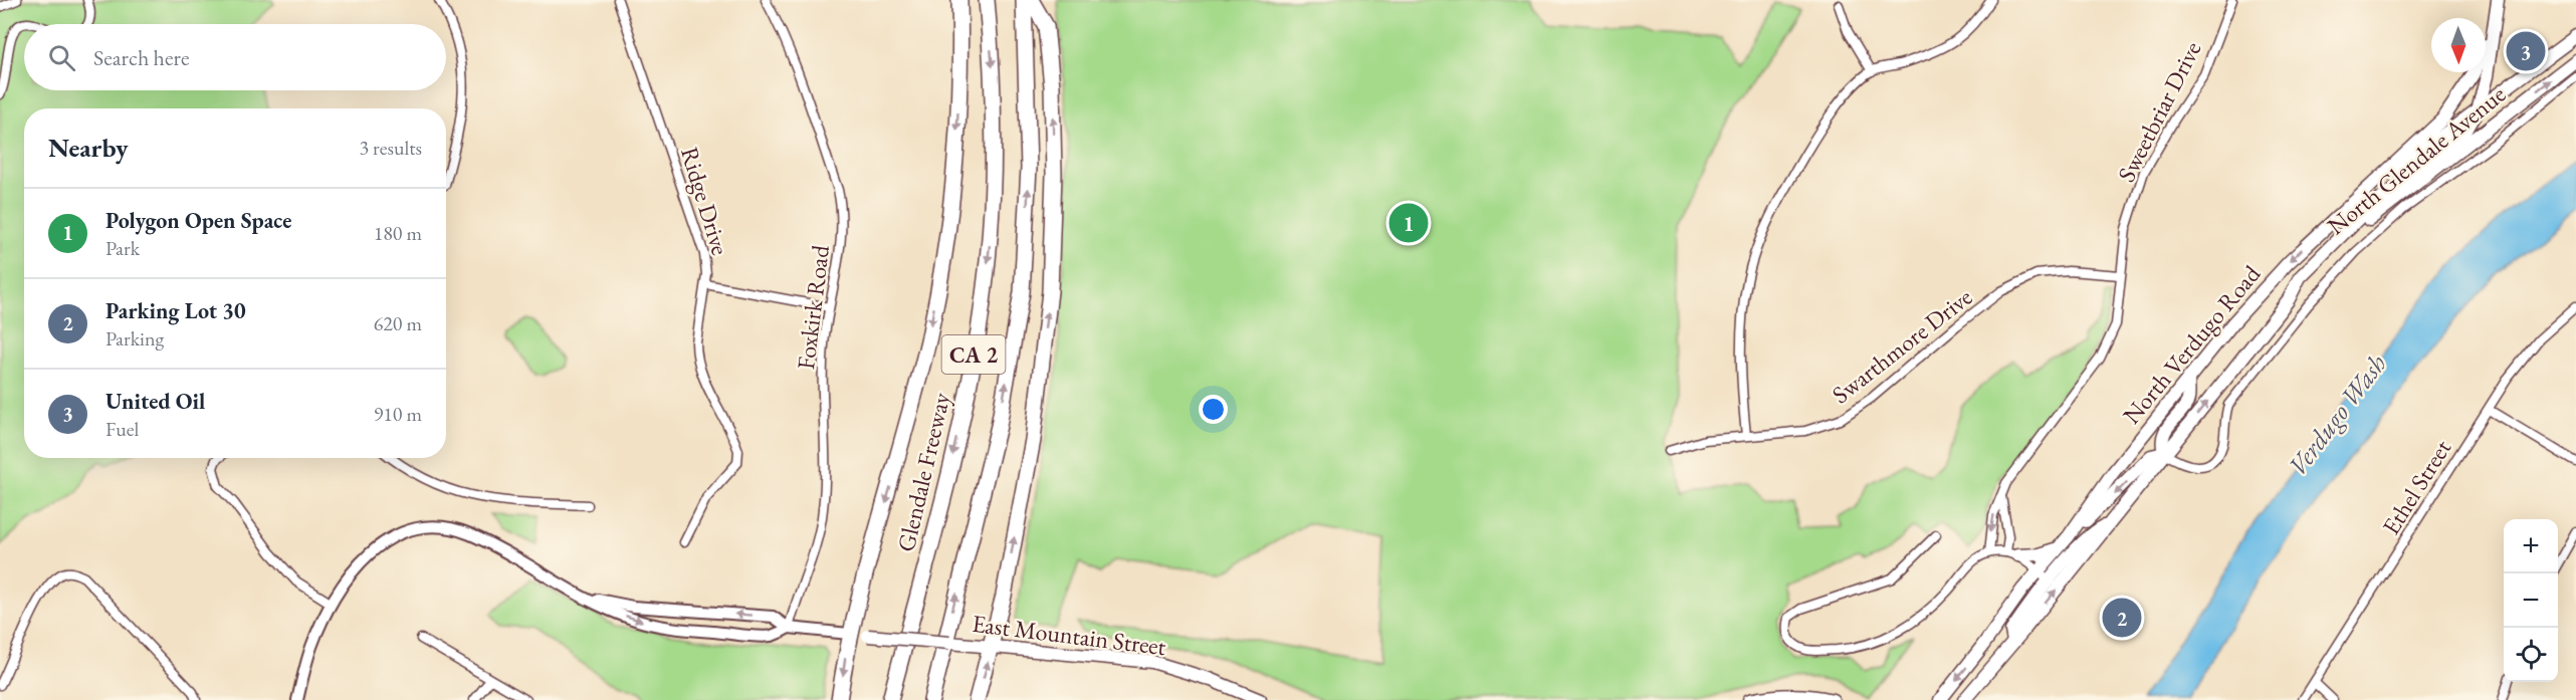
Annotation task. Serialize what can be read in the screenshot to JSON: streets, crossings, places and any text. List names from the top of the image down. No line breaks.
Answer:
{"streets":{"highway":["CA 2","Glendale Freeway"],"main road":["North Glendale Avenue","North Verdugo Road","East Mountain Street"],"street":["Sweetbriar Drive","Ridge Drive","Foxkirk Road","Swarthmore Drive","Ethel Street"]},"crossings":[["Sweetbriar Drive","Swarthmore Drive"],["North Glendale Avenue","North Verdugo Road"]],"water":["Verdugo Wash"],"north":"bottom","page":{"search":"Search here","pins":["3","1","2"],"heading":["Nearby","3 results"],"list":[{"mark":"1","name":"Polygon Open Space","note":"Park","value":"180 m"},{"mark":"2","name":"Parking Lot 30","note":"Parking","value":"620 m"},{"mark":"3","name":"United Oil","note":"Fuel","value":"910 m"}],"map_buttons":["+","−"]}}
